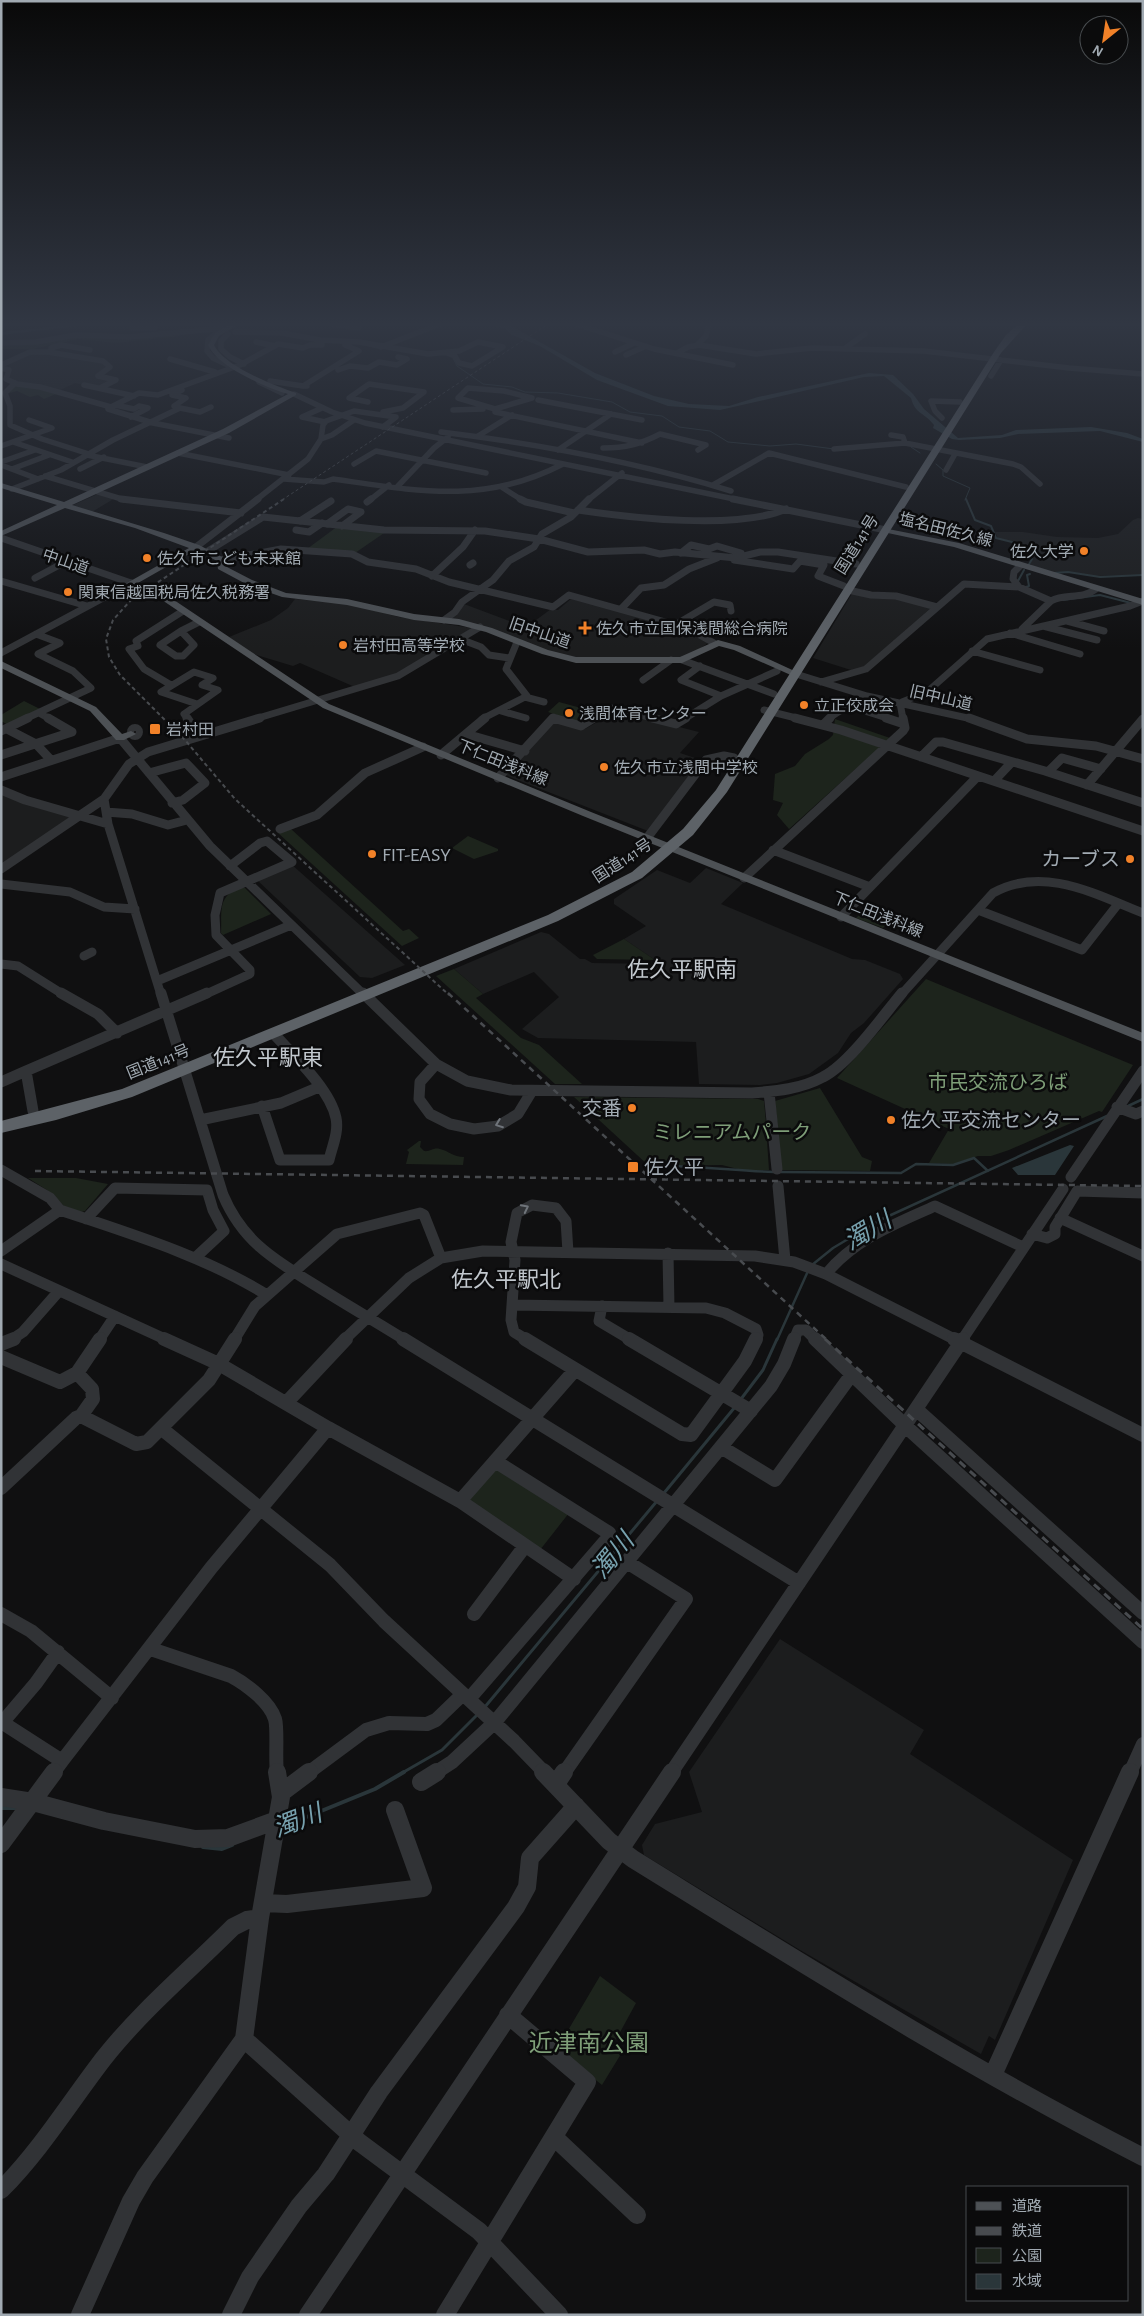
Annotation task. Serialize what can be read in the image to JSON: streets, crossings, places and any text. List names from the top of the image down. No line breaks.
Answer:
{"streets":{"highway":["国道141号"],"main road":["塩名田佐久線","旧中山道","下仁田浅科線"],"street":["中山道"]},"crossings":[["塩名田佐久線","国道141号"],["国道141号","旧中山道"],["国道141号","下仁田浅科線"],["中山道","下仁田浅科線"]],"districts":["佐久平駅南","佐久平駅東","佐久平駅北"],"water":["濁川"],"parks":["市民交流ひろば","ミレニアムパーク","近津南公園"],"places":{"other":["佐久大学","佐久市こども未来館","関東信越国税局佐久税務署","岩村田高等学校","立正佼成会","浅間体育センター","佐久市立浅間中学校","FIT-EASY","カーブス","交番","佐久平交流センター"],"health":["佐久市立国保浅間総合病院"],"transit":["岩村田","佐久平"]},"legend":["道路","鉄道","公園","水域"],"north":"bottom left"}
